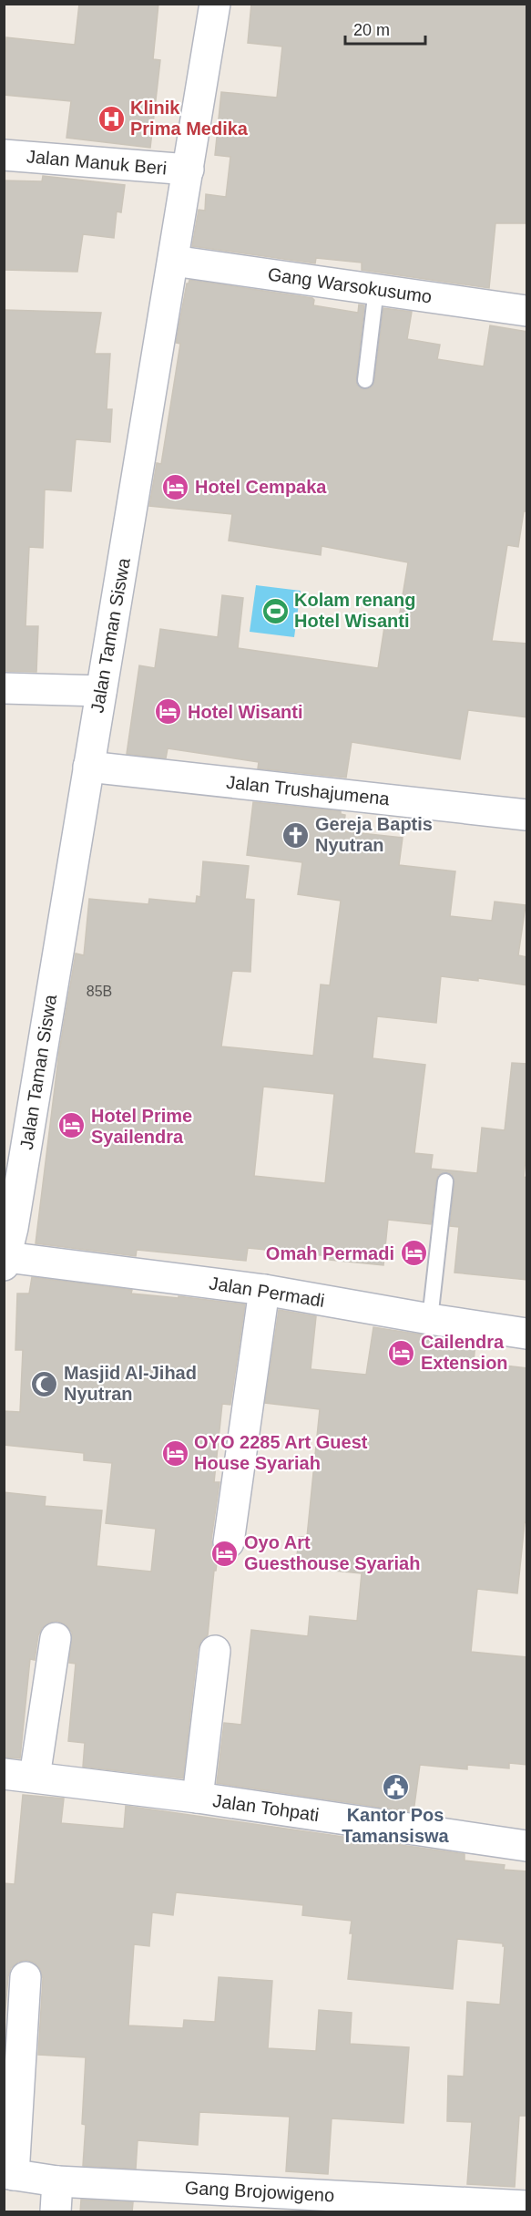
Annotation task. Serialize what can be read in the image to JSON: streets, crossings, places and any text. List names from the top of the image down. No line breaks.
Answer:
{"streets":{"street":["Jalan Manuk Beri","Gang Warsokusumo","Jalan Taman Siswa","Jalan Trushajumena","Jalan Permadi","Jalan Tohpati","Gang Brojowigeno"]},"crossings":[["Jalan Manuk Beri","Jalan Taman Siswa"],["Gang Warsokusumo","Jalan Taman Siswa"],["Jalan Taman Siswa","Jalan Trushajumena"],["Jalan Taman Siswa","Jalan Permadi"]],"places":{"hospital":["Klinik Prima Medika"],"hotel":["Hotel Cempaka","Hotel Wisanti","Hotel Prime Syailendra","Omah Permadi","Cailendra Extension","OYO 2285 Art Guest House Syariah","Oyo Art Guesthouse Syariah"],"sports":["Kolam renang Hotel Wisanti"],"church":["Gereja Baptis Nyutran"],"mosque":["Masjid Al-Jihad Nyutran"],"public building":["Kantor Pos Tamansiswa"]},"house_numbers":["85B"],"scale_bar":"20 m"}
